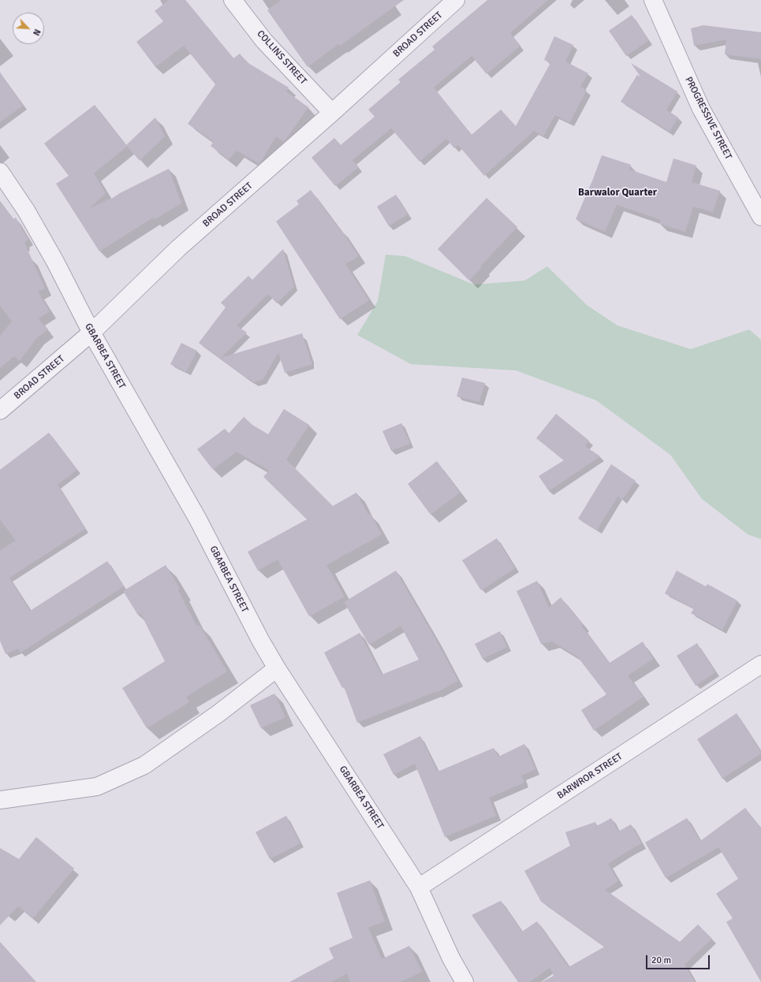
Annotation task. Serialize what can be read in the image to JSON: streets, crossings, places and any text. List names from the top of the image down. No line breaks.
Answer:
{"streets":{"street":["BROAD STREET","COLLINS STREET","PROGRESSIVE STREET","GBARBEA STREET","BARWROR STREET"]},"crossings":[["BROAD STREET","COLLINS STREET"],["BROAD STREET","GBARBEA STREET"],["GBARBEA STREET","BARWROR STREET"]],"districts":["Barwalor Quarter"],"scale_bar":"20 m","north":"bottom right"}
